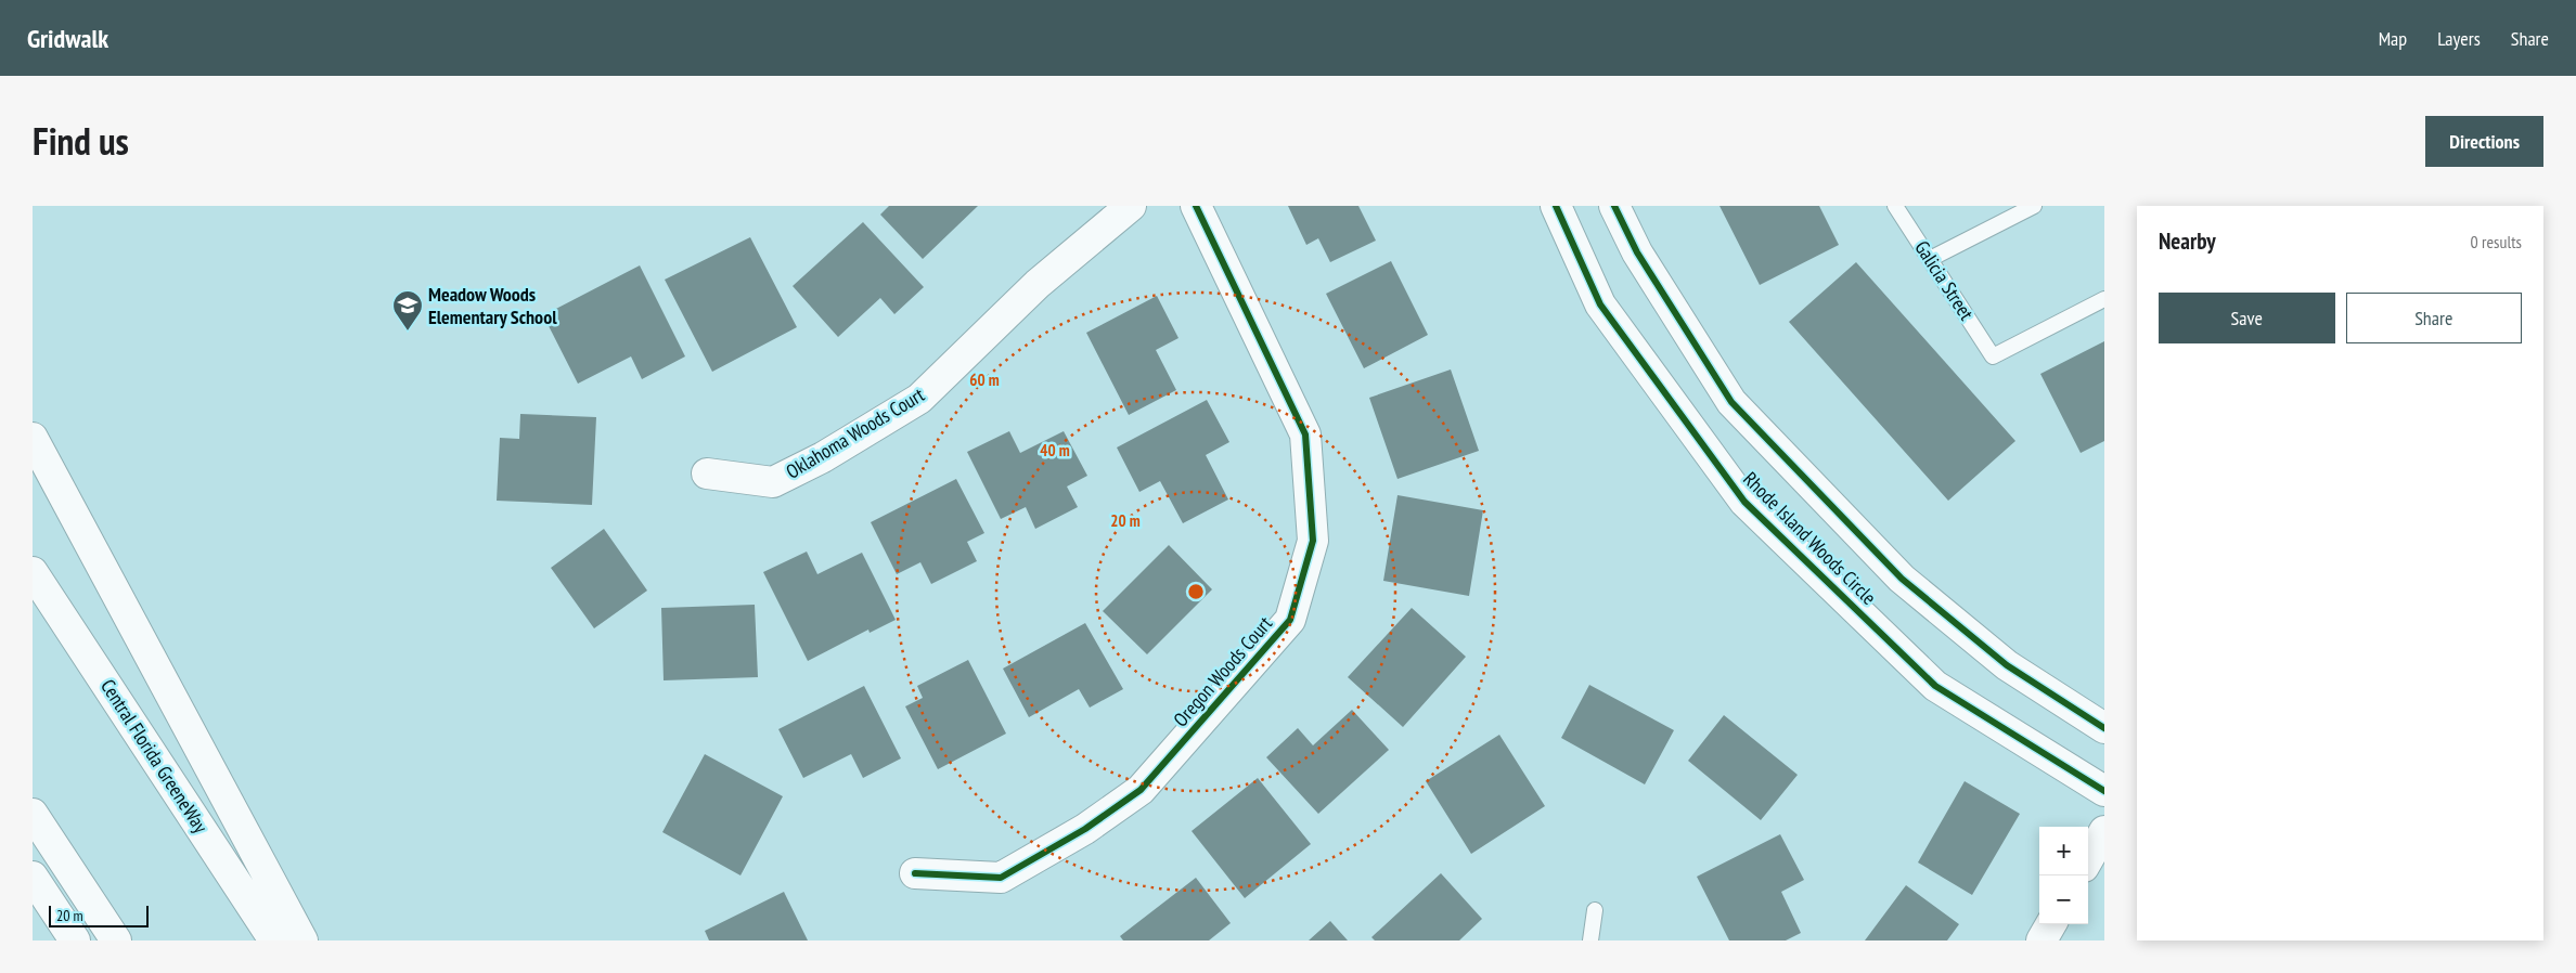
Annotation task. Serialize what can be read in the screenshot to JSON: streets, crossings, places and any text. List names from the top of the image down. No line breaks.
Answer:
{"streets":{"main road":["Oklahoma Woods Court","Rhode Island Woods Circle","Oregon Woods Court","Central Florida GreeneWay"],"lane":["Galicia Street"]},"places":{"school or university":["Meadow Woods Elementary School"]},"scale_bar":"20 m","page":{"header":"Gridwalk","nav":["Map","Layers","Share"],"title":"Find us","buttons":["Directions",["Save","Share"]],"heading":["Nearby","0 results"],"map_buttons":["+","−"],"scale":"20 m"},"rings":["60 m","40 m","20 m"]}
